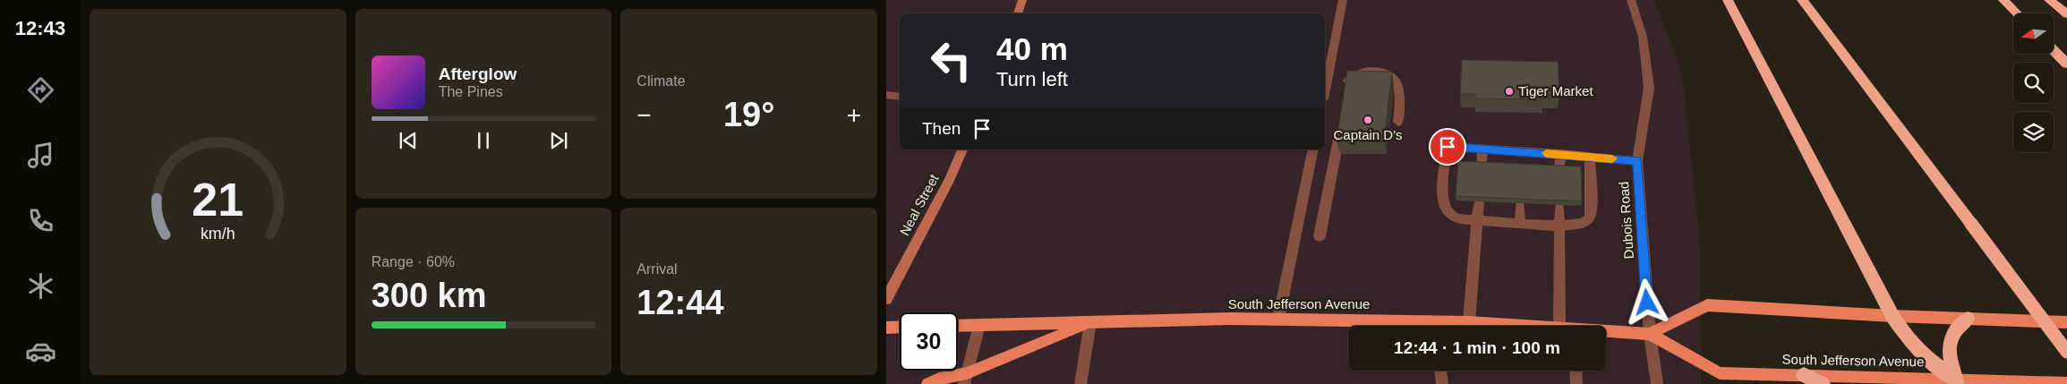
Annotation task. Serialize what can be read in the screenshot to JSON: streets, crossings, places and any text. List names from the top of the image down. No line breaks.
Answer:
{"streets":{"main road":["Neal Street","South Jefferson Avenue"],"street":["Dubois Road"]},"crossings":[["Dubois Road","South Jefferson Avenue"]],"places":["Tiger Market","Captain D's"],"north":"left","page":{"tabs":"12:43","tile":["Climate",["Range · 60%","300 km"],["Arrival","12:44"]],"turn":["40 m","Turn left"],"song":["Afterglow","The Pines"],"heat":["−","19°","+"],"then":"Then","limit":"30","trip":"12:44 · 1 min · 100 m","gauge":["21","km/h"]}}
